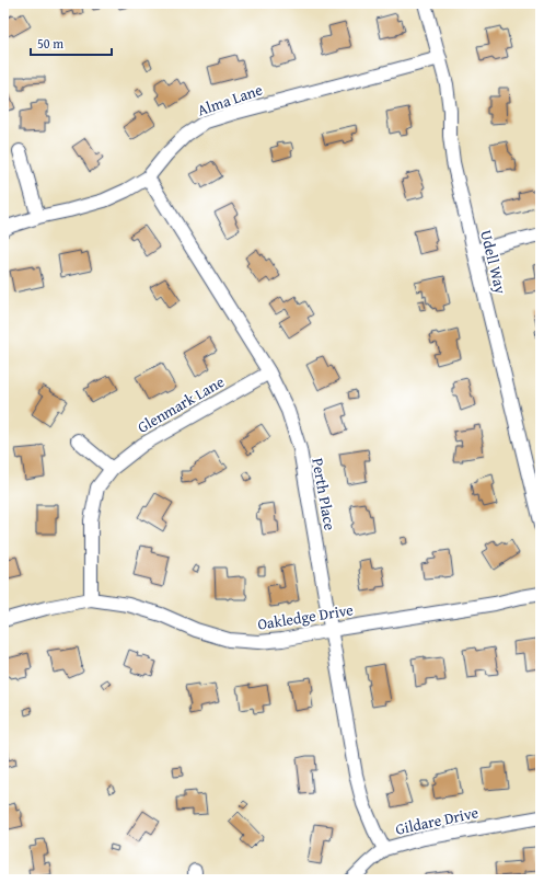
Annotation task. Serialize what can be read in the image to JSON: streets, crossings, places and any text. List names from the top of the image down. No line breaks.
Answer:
{"streets":{"street":["Alma Lane","Udell Way","Glenmark Lane","Perth Place","Oakledge Drive","Gildare Drive"]},"crossings":[["Alma Lane","Udell Way"],["Alma Lane","Perth Place"],["Glenmark Lane","Perth Place"],["Glenmark Lane","Oakledge Drive"],["Perth Place","Oakledge Drive"],["Perth Place","Gildare Drive"]],"scale_bar":"50 m"}
